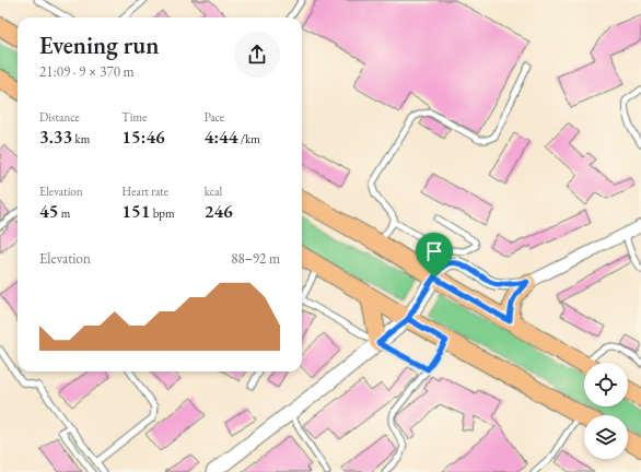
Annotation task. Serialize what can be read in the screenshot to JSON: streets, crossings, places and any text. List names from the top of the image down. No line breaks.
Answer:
{"page":{"heading":["Evening run","21:09 · 9 × 370 m"],"stats":[["Distance","3.33 km"],["Time","15:46"],["Pace","4:44 /km"],["Elevation","45 m"],["Heart rate","151 bpm"],["kcal","246"]],"chart":["Elevation","88–92 m"]}}
